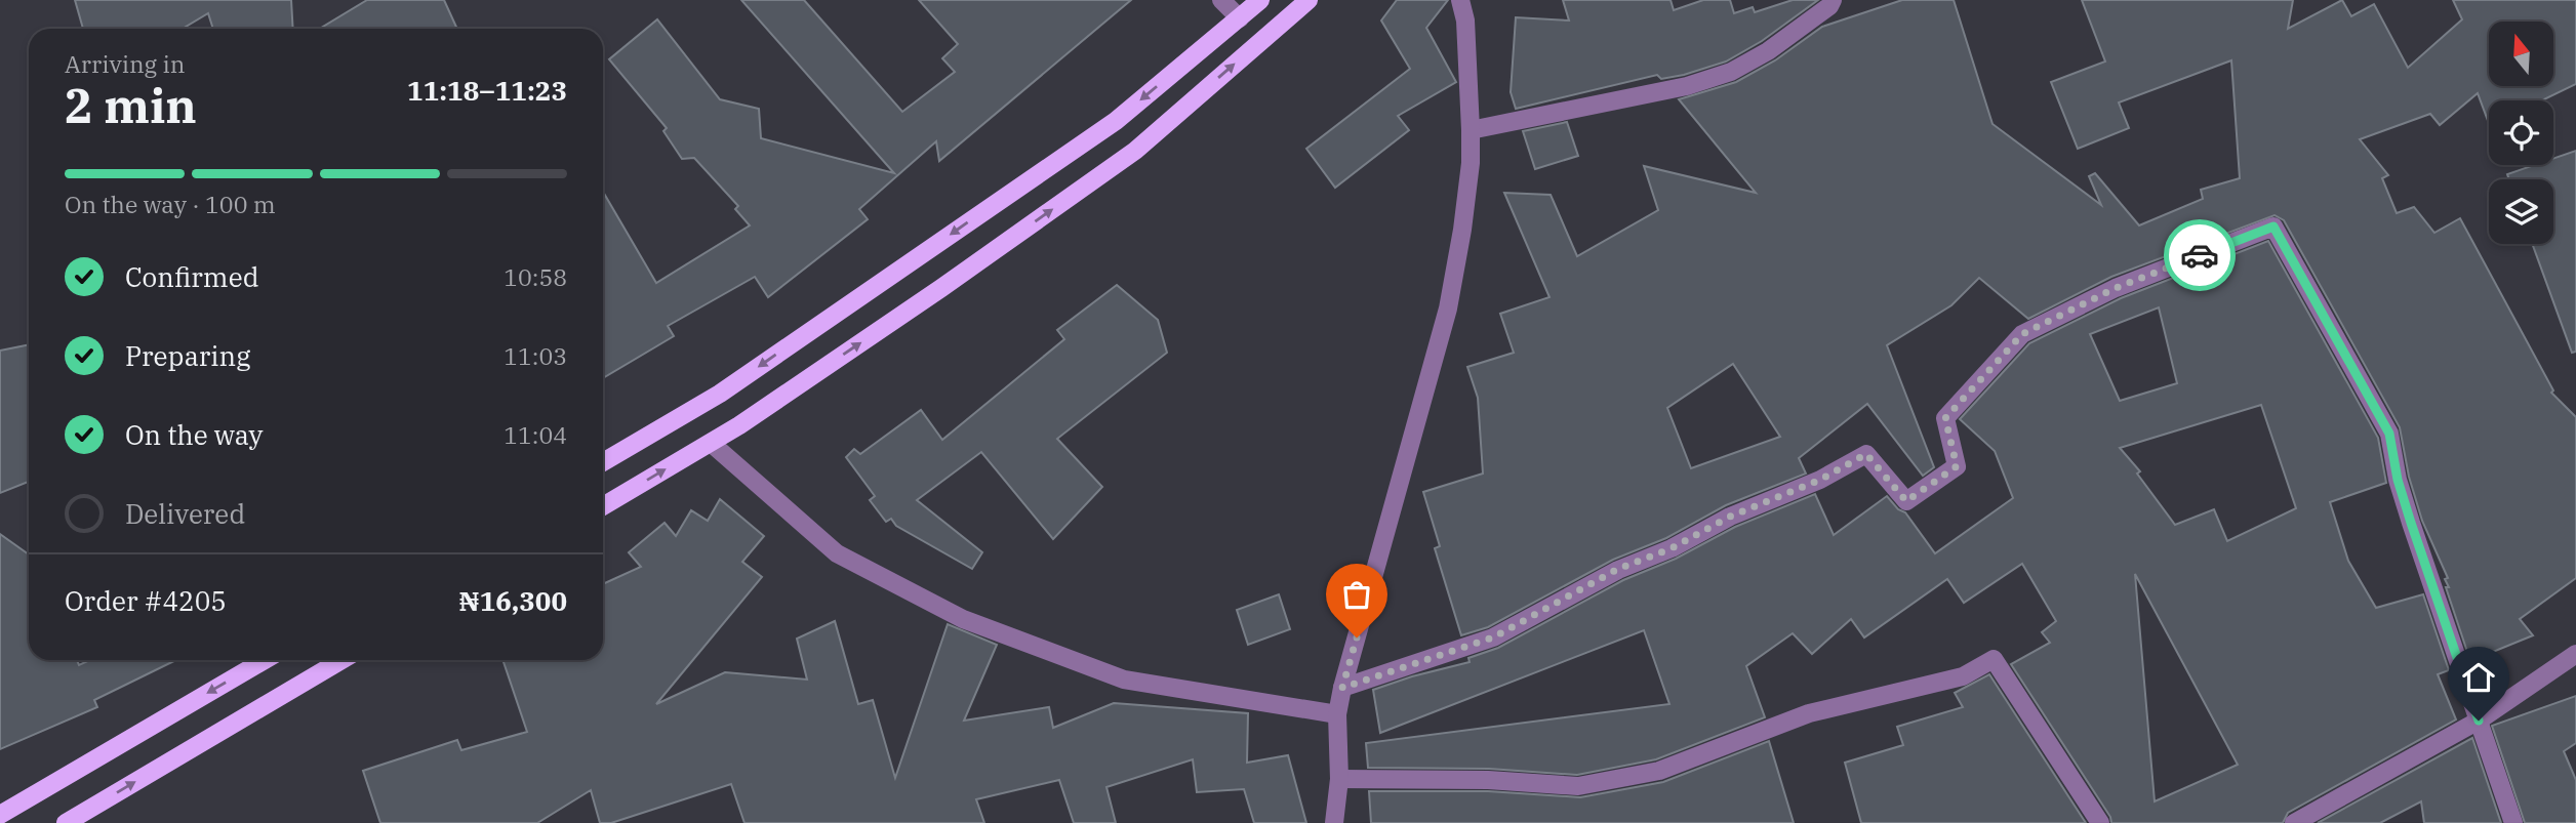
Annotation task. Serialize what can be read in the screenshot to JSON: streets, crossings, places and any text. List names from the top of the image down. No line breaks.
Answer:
{"north":"top","page":{"heading":["2 min","Arriving in","11:18–11:23"],"panel":["Order #4205","₦16,300"],"bar":"On the way · 100 m","list":[["Confirmed","10:58"],["Preparing","11:03"],["On the way","11:04"],"Delivered"]}}
